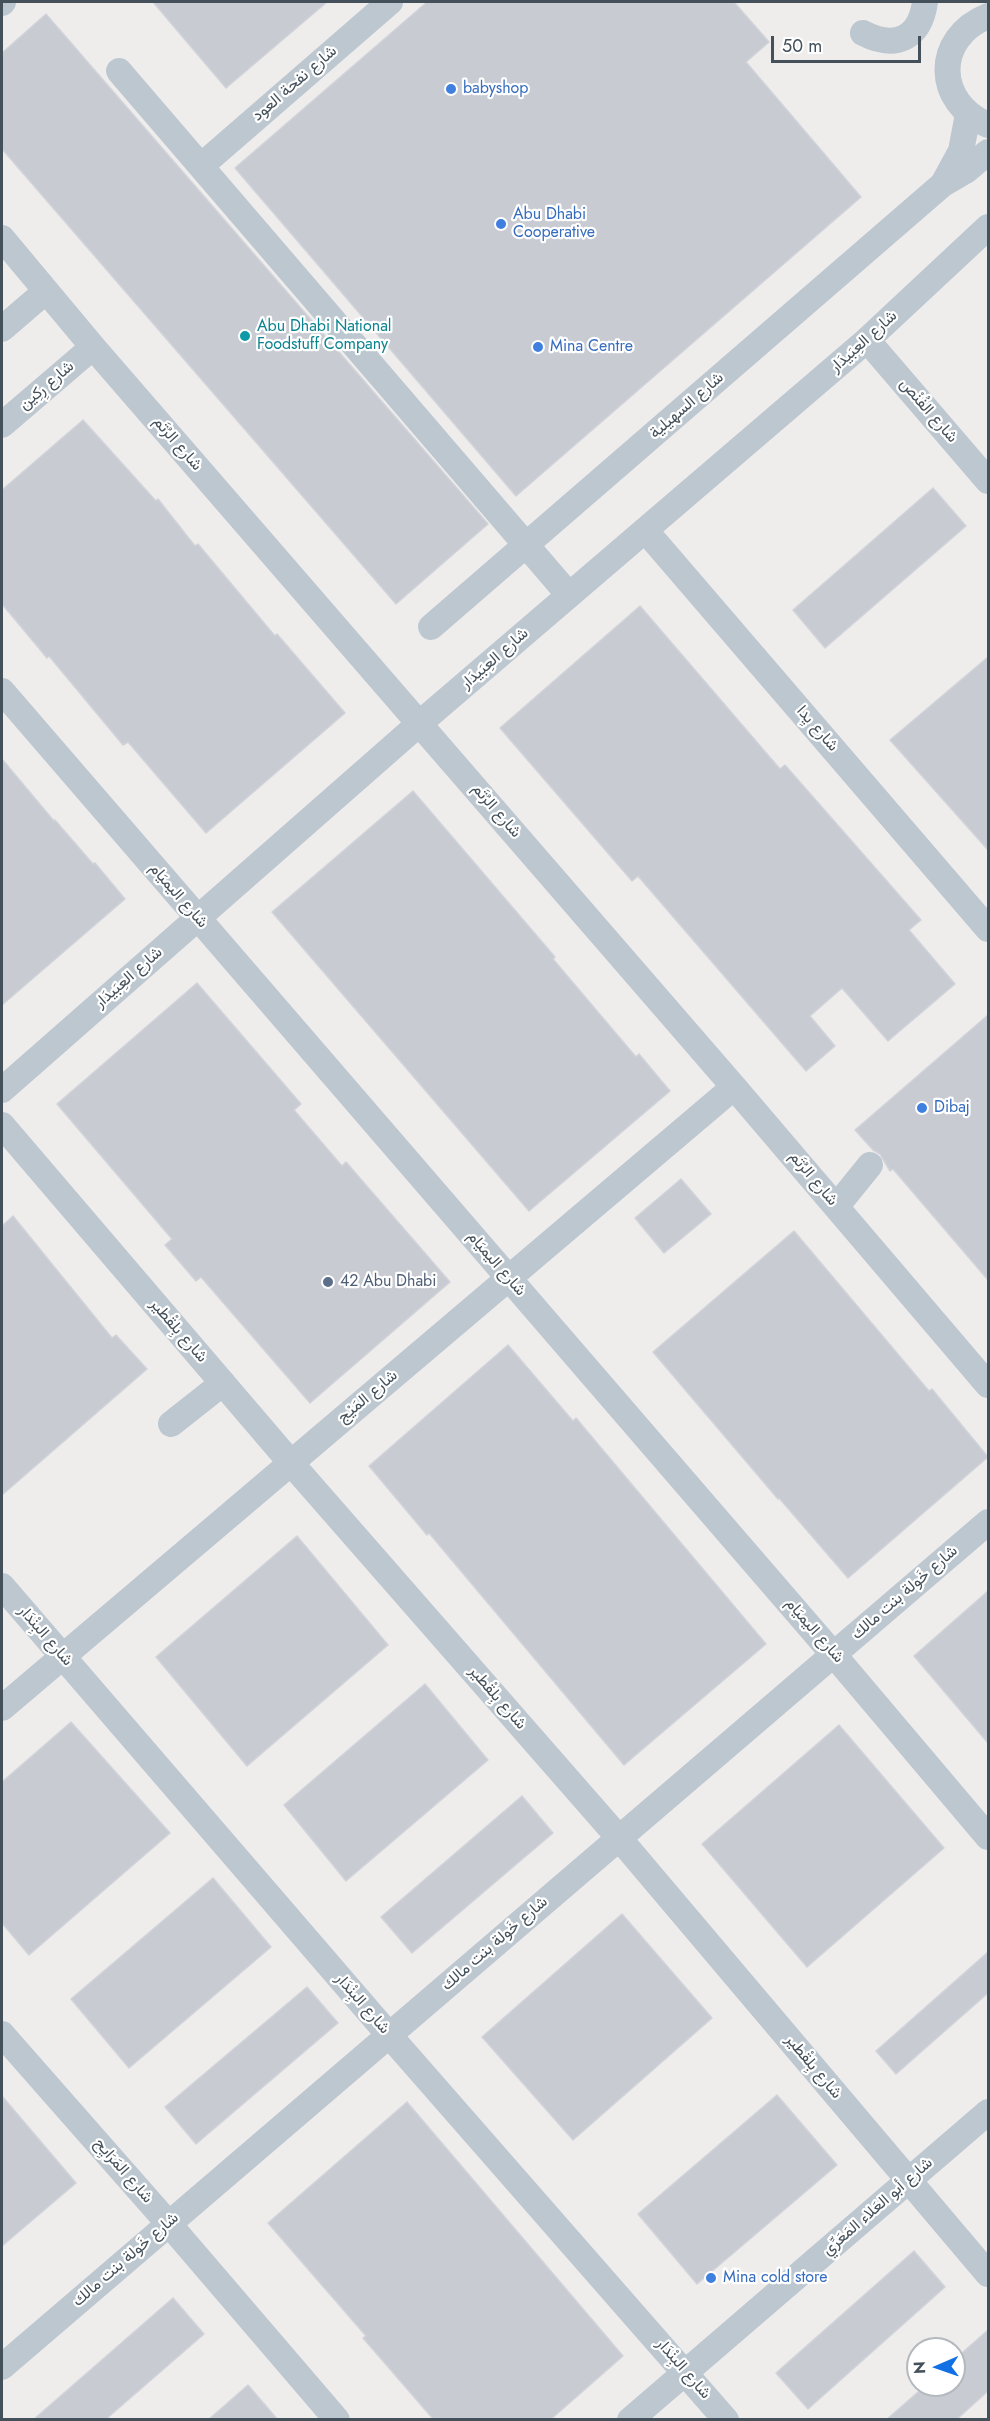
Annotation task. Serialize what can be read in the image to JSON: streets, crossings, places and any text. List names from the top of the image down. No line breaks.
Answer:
{"streets":{"street":["شارع نفحة العود","شارع العِبَيدَار","شارع رِكِين","شارع السهيلية","شارع الفُنْص","شارع الرُتَم","شارع يِدا","شارع اليميَام","شارع بِلقْطير","شارع المَيْج","شارع خَولة بنت مالك","شارع البِنْدَار","شارع المَرَايِح","شارع أبو العَلاء المَعَرِّي"]},"crossings":[["شارع العِبَيدَار","شارع الفُنْص"],["شارع العِبَيدَار","شارع الرُتَم"],["شارع العِبَيدَار","شارع يِدا"],["شارع العِبَيدَار","شارع اليميَام"],["شارع رِكِين","شارع الرُتَم"],["شارع الرُتَم","شارع المَيْج"],["شارع اليميَام","شارع المَيْج"],["شارع اليميَام","شارع خَولة بنت مالك"],["شارع بِلقْطير","شارع المَيْج"],["شارع بِلقْطير","شارع خَولة بنت مالك"],["شارع بِلقْطير","شارع أبو العَلاء المَعَرِّي"],["شارع المَيْج","شارع البِنْدَار"],["شارع خَولة بنت مالك","شارع البِنْدَار"],["شارع خَولة بنت مالك","شارع المَرَايِح"],["شارع البِنْدَار","شارع أبو العَلاء المَعَرِّي"]],"places":["babyshop","Abu Dhabi Cooperative","Abu Dhabi National Foodstuff Company","Mina Centre","Dibaj","42 Abu Dhabi","Mina cold store"],"scale_bar":"50 m","north":"left"}
